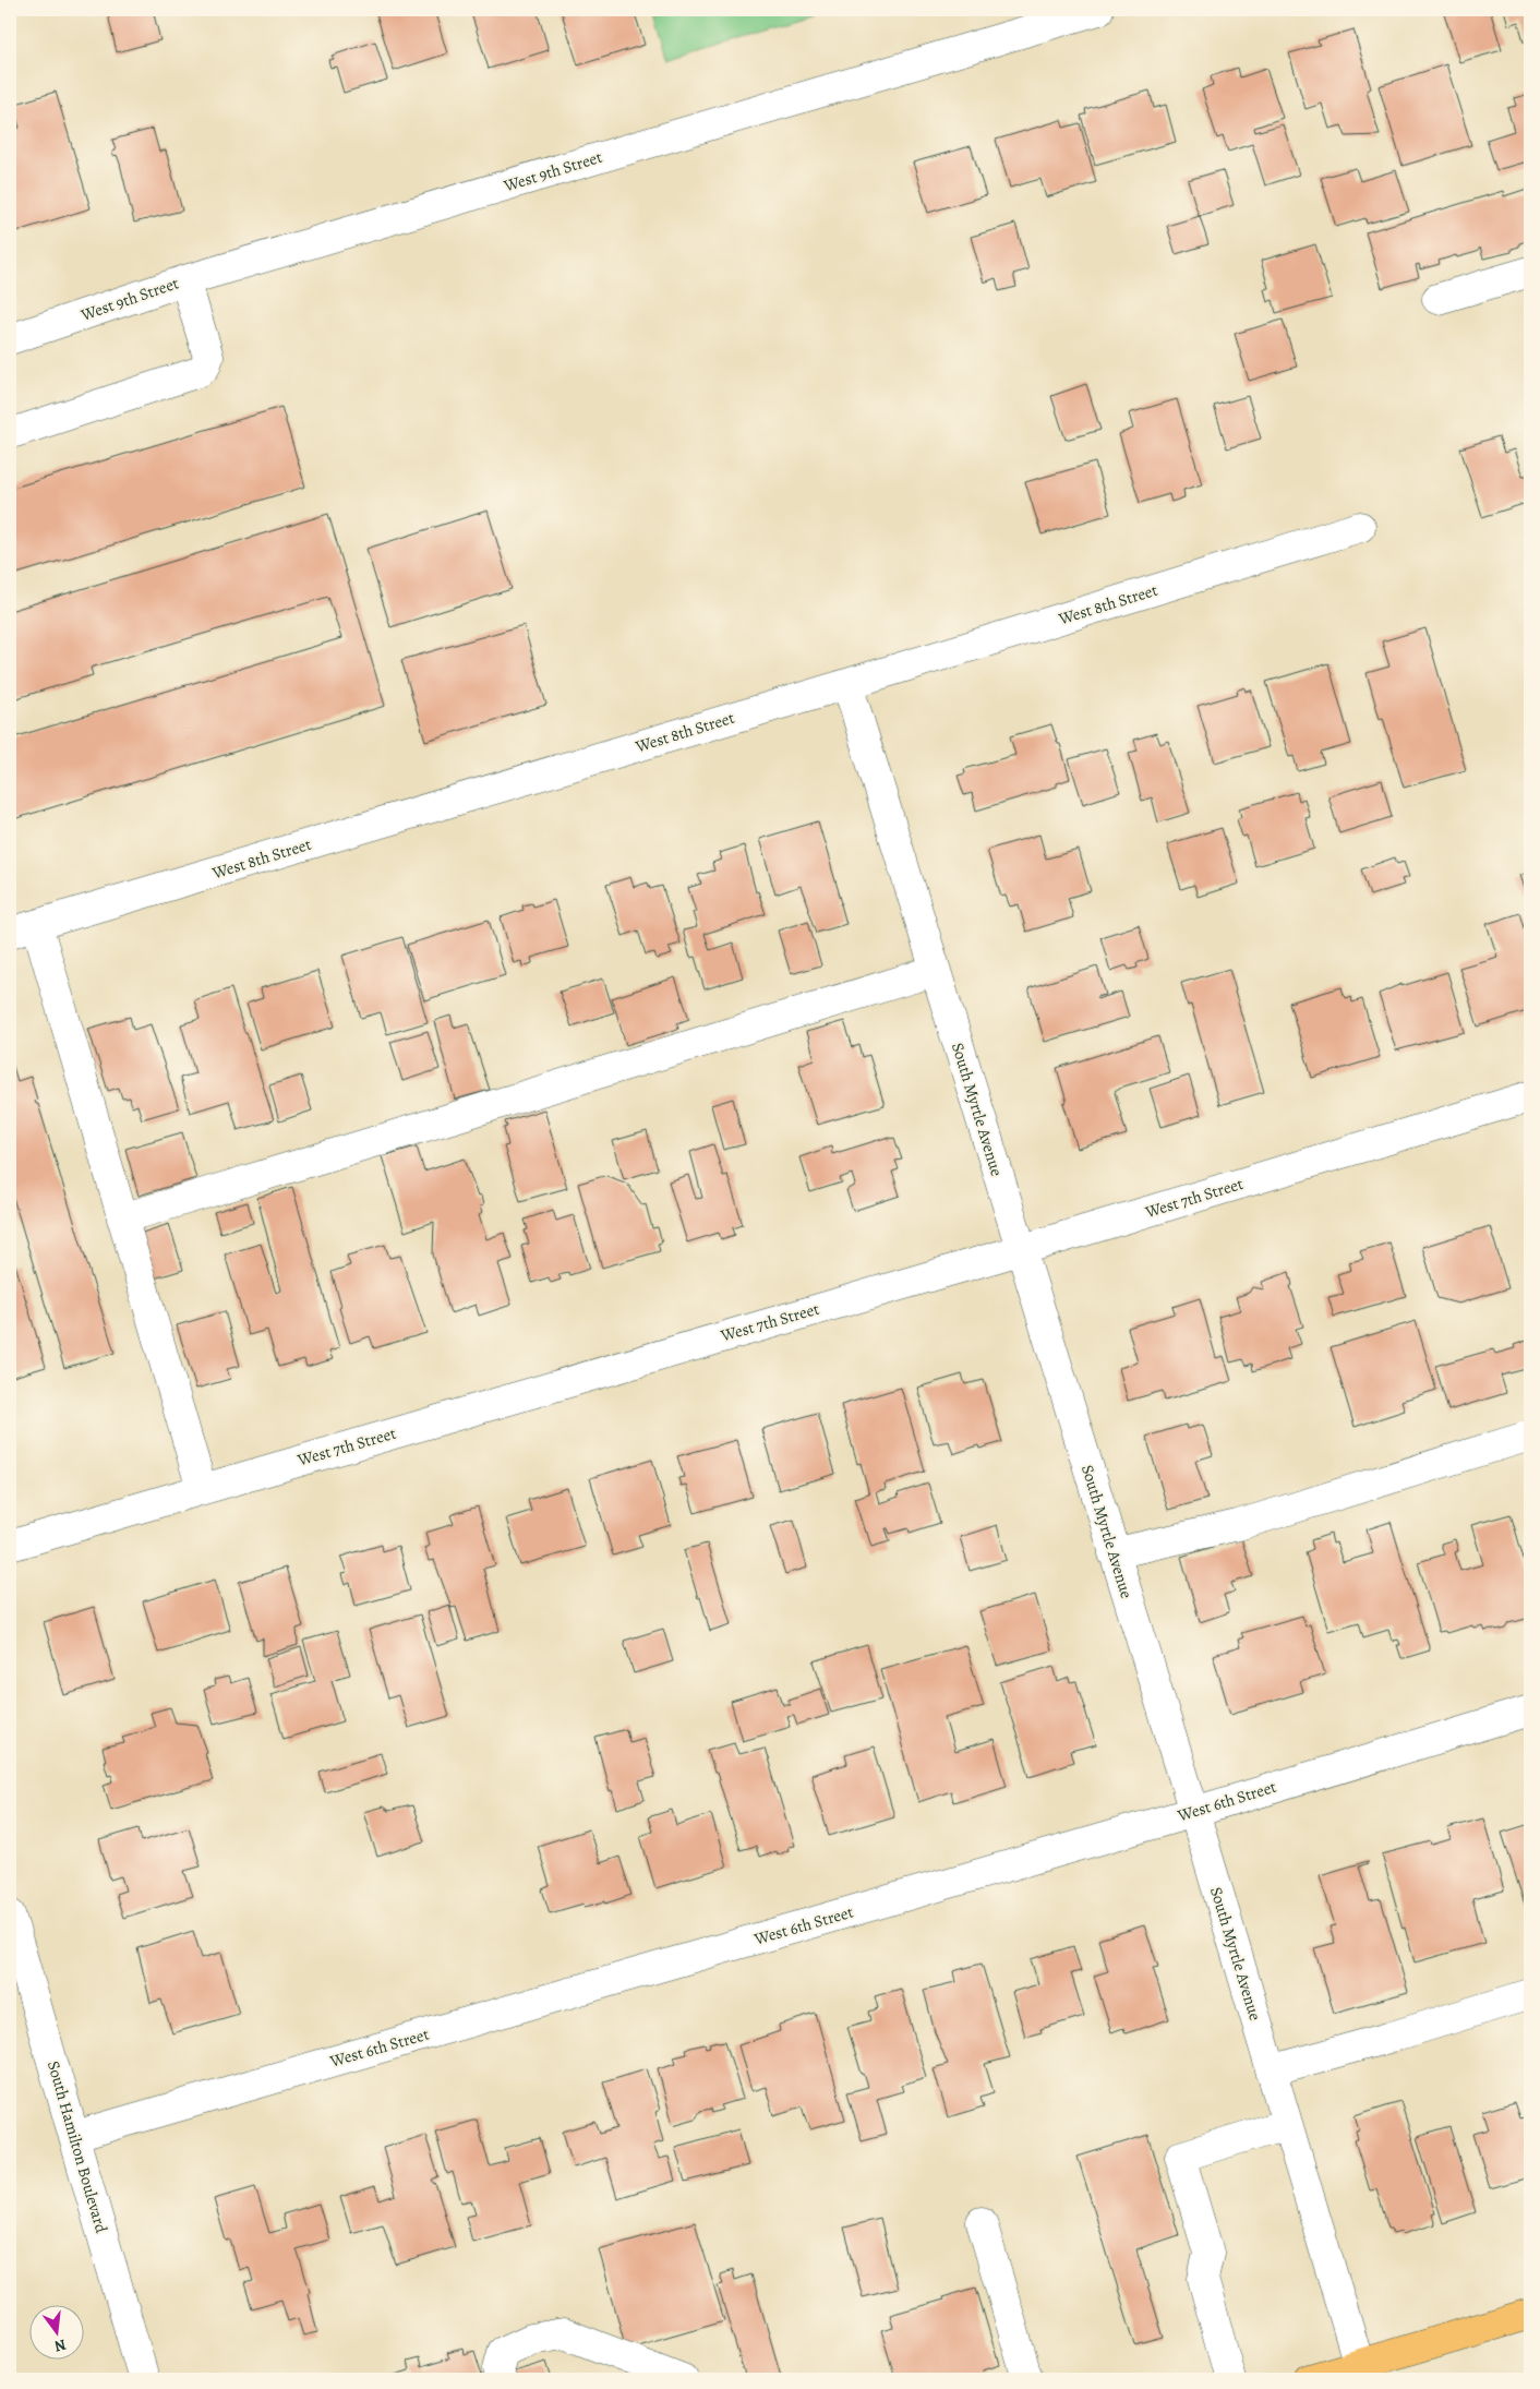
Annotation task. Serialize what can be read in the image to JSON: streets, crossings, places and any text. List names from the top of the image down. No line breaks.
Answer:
{"streets":{"street":["West 9th Street","West 8th Street","South Myrtle Avenue","West 7th Street","West 6th Street","South Hamilton Boulevard"]},"crossings":[["West 8th Street","South Myrtle Avenue"],["South Myrtle Avenue","West 7th Street"],["South Myrtle Avenue","West 6th Street"],["West 6th Street","South Hamilton Boulevard"]],"north":"bottom"}
